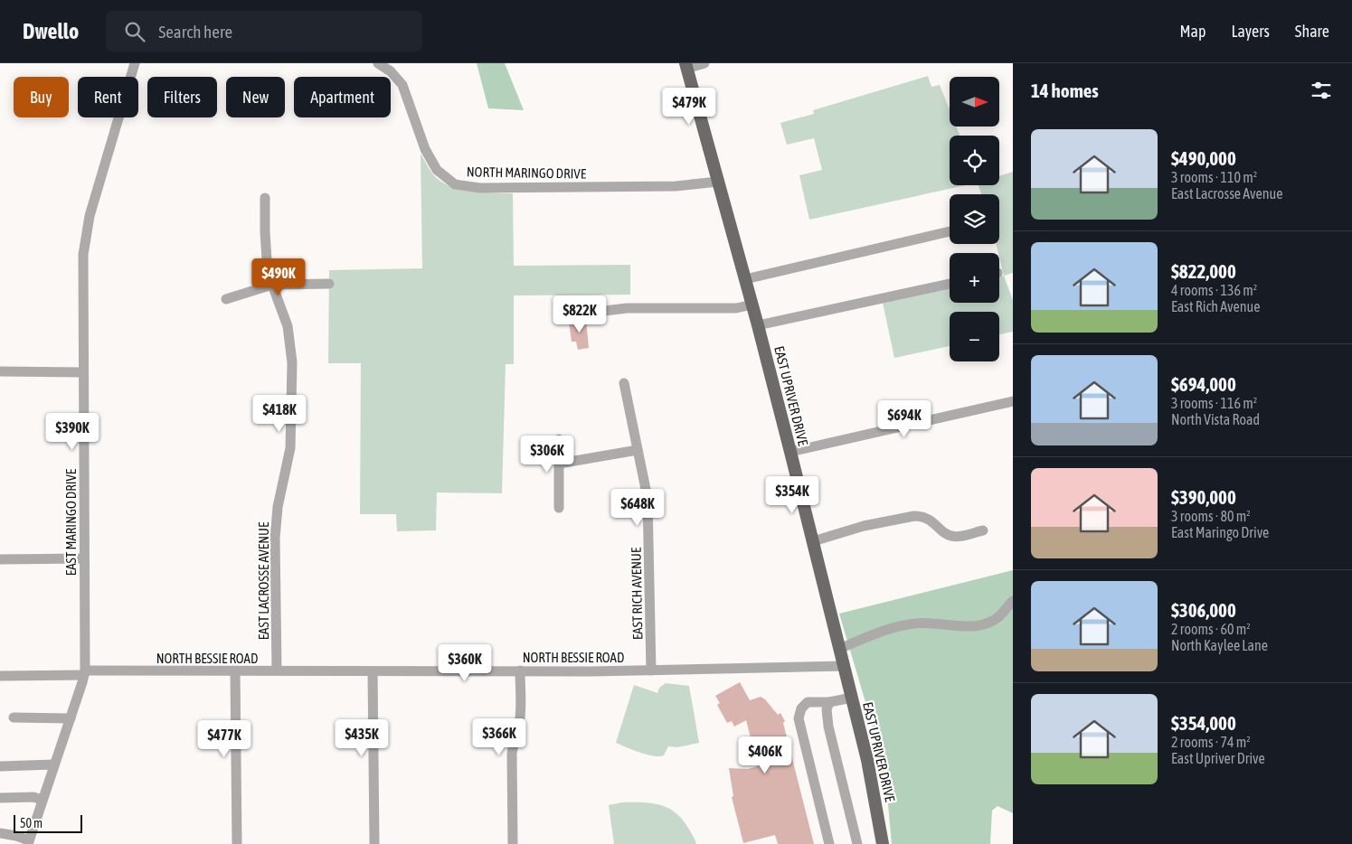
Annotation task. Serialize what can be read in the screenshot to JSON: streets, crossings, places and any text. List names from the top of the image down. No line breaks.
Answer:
{"streets":{"main road":["EAST UPRIVER DRIVE"],"street":["NORTH MARINGO DRIVE","EAST MARINGO DRIVE","EAST LACROSSE AVENUE","EAST RICH AVENUE","NORTH BESSIE ROAD"]},"crossings":[["NORTH MARINGO DRIVE","EAST UPRIVER DRIVE"],["EAST UPRIVER DRIVE","NORTH BESSIE ROAD"],["EAST MARINGO DRIVE","NORTH BESSIE ROAD"],["EAST LACROSSE AVENUE","NORTH BESSIE ROAD"],["EAST RICH AVENUE","NORTH BESSIE ROAD"]],"scale_bar":"50 m","north":"right","page":{"header":"Dwello","search":"Search here","nav":["Map","Layers","Share"],"heading":"14 homes","map_buttons":["+","−"],"chip":["Buy","Rent","Filters","New","Apartment"],"price":["$479K","$490K","$822K","$418K","$694K","$390K","$306K","$354K","$648K","$360K","$366K","$435K","$477K","$406K"],"list":[{"name":"$490,000","note":"3 rooms · 110 m² · East Lacrosse Avenue"},{"name":"$822,000","note":"4 rooms · 136 m² · East Rich Avenue"},{"name":"$694,000","note":"3 rooms · 116 m² · North Vista Road"},{"name":"$390,000","note":"3 rooms · 80 m² · East Maringo Drive"},{"name":"$306,000","note":"2 rooms · 60 m² · North Kaylee Lane"},{"name":"$354,000","note":"2 rooms · 74 m² · East Upriver Drive"}],"scale":"50 m"}}
